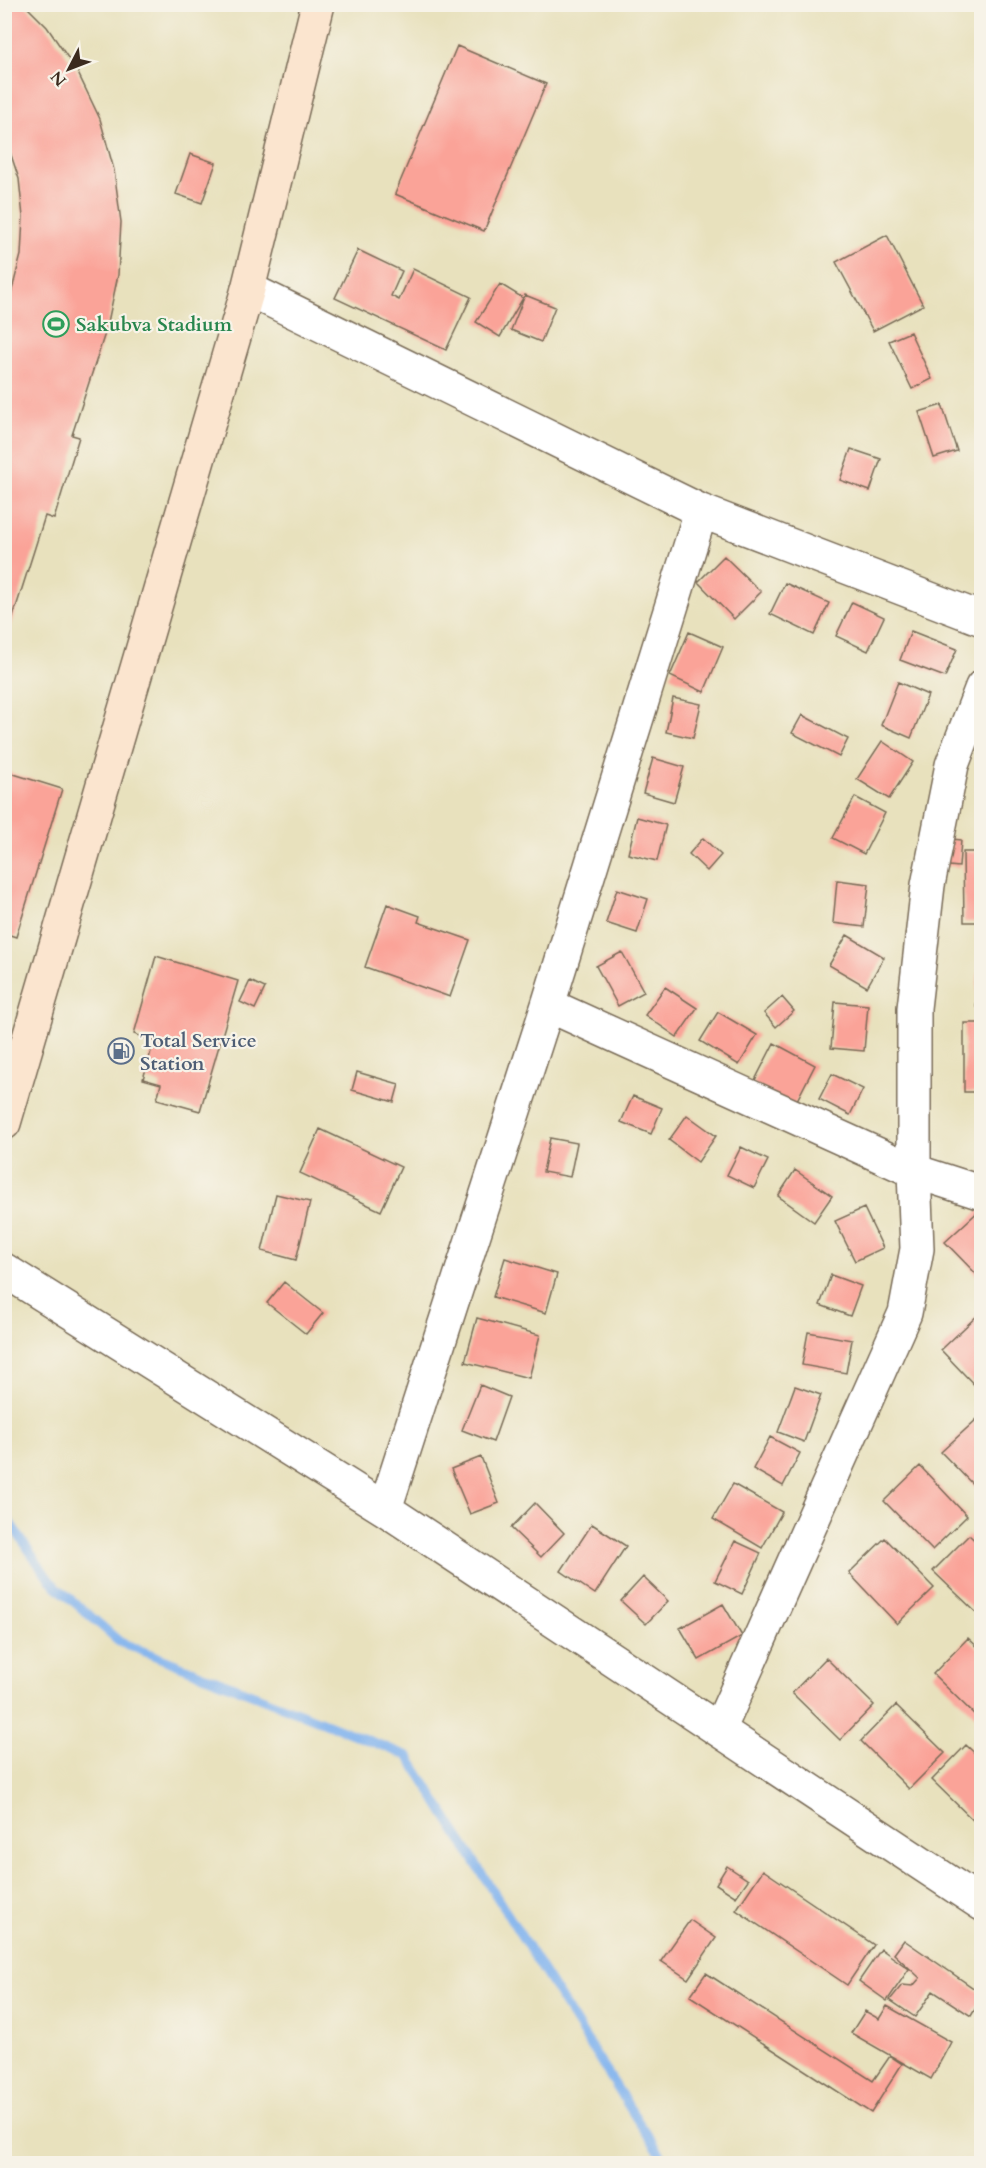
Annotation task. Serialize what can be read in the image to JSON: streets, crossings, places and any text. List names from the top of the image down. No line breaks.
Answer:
{"places":{"sports":["Sakubva Stadium"],"fuel station":["Total Service Station"]},"north":"bottom left"}
